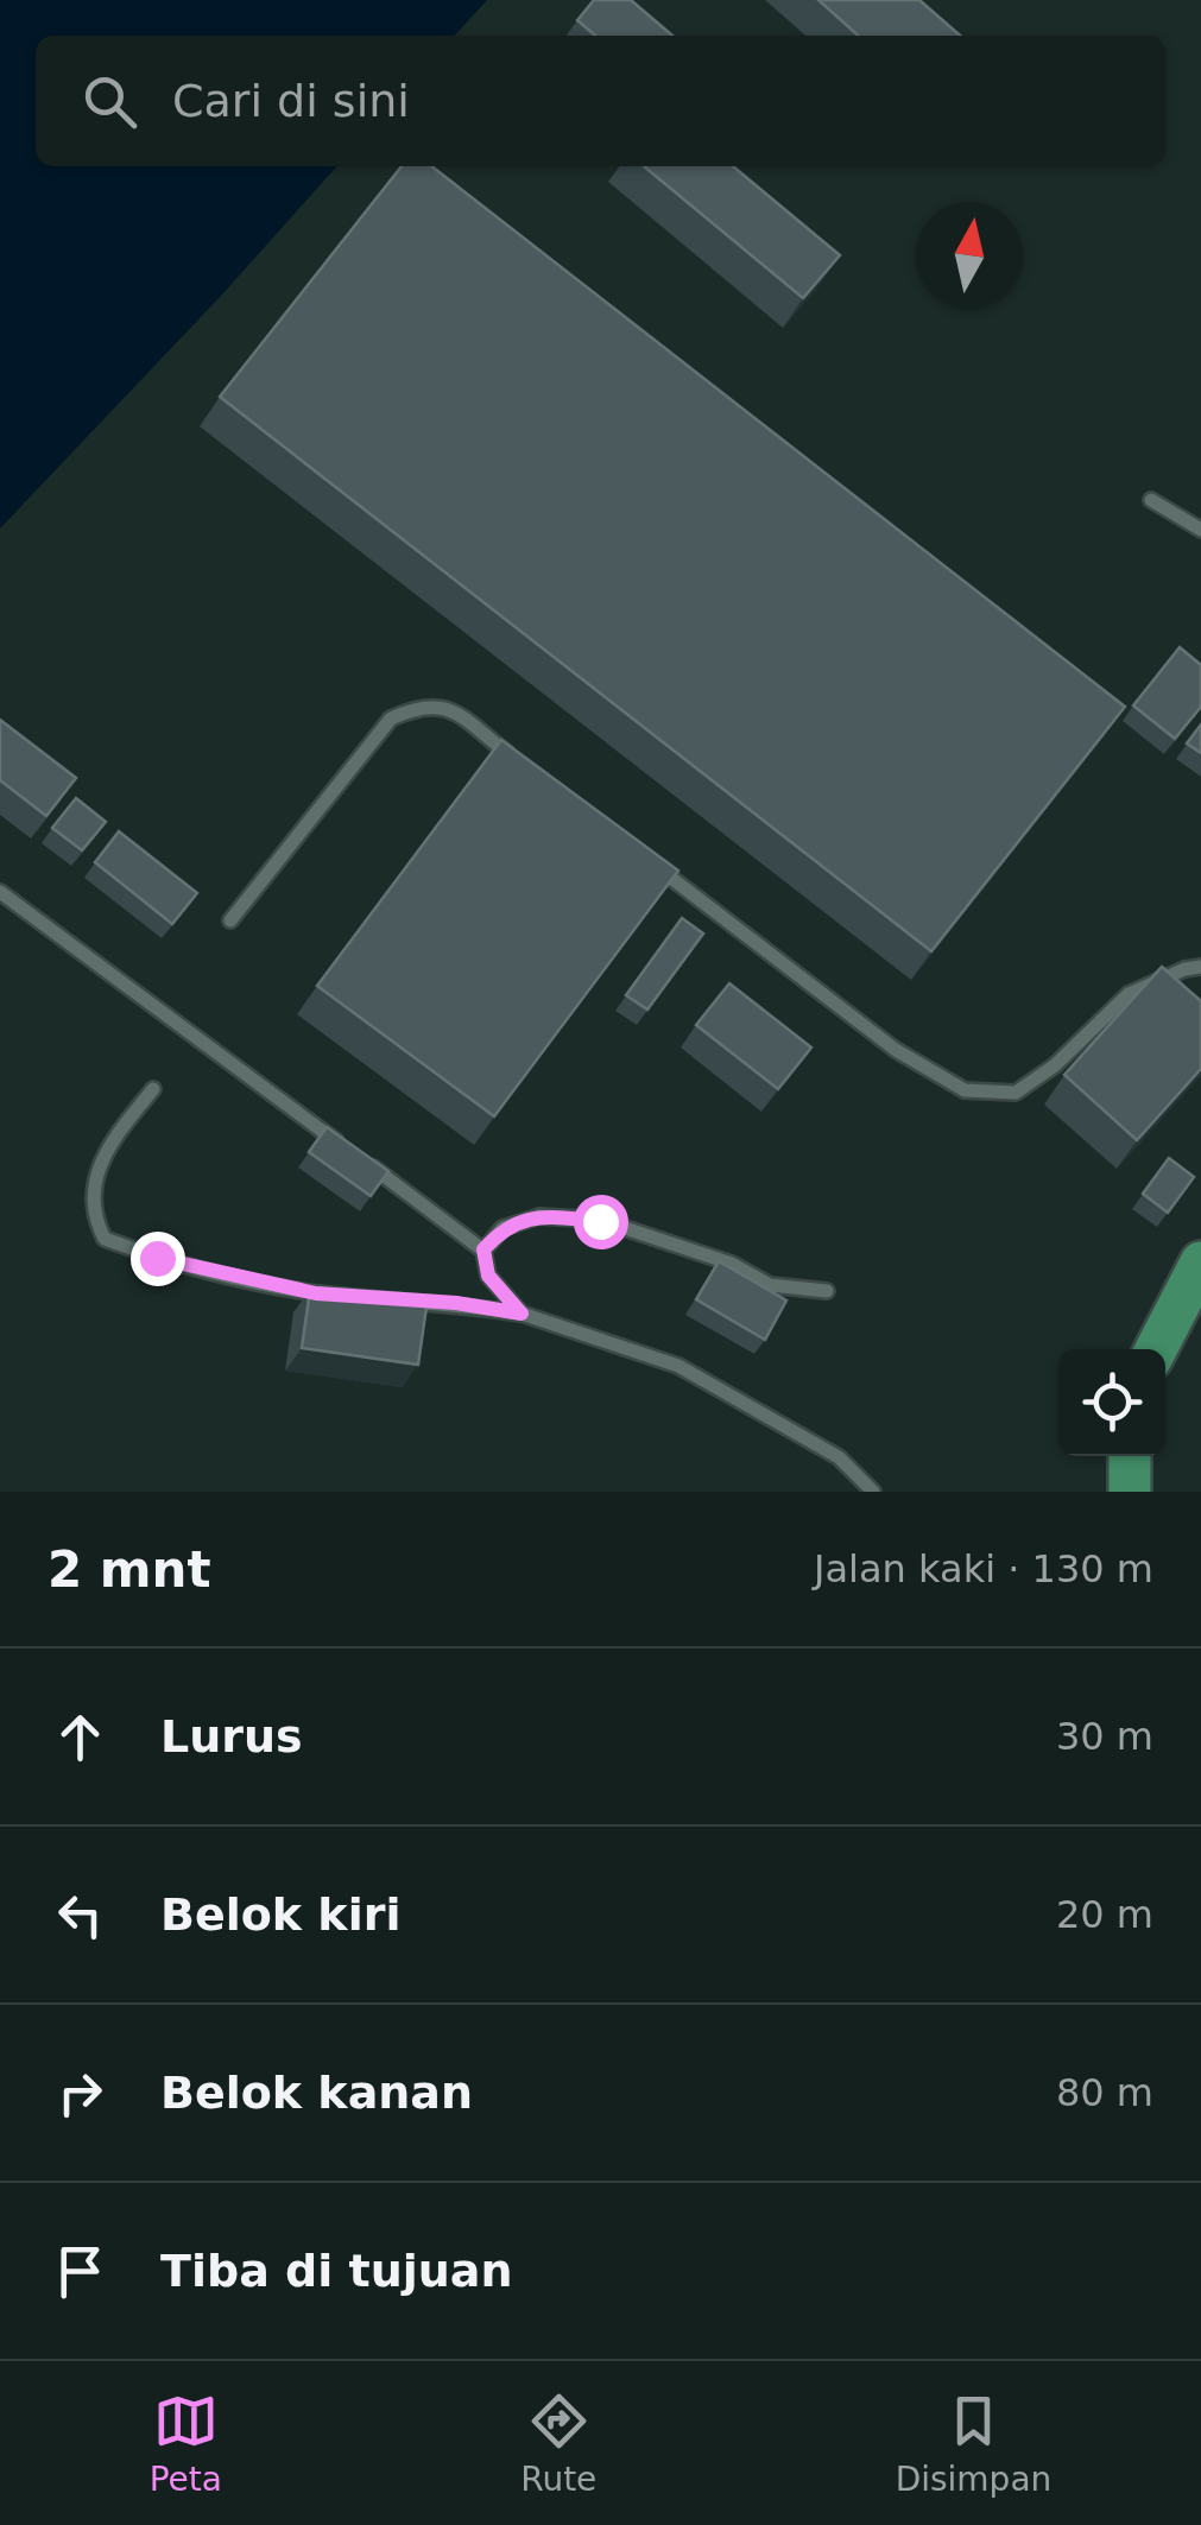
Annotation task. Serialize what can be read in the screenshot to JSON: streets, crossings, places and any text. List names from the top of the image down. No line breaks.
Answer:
{"north":"top","page":{"search":"Cari di sini","heading":["2 mnt","Jalan kaki · 130 m"],"list":[["Lurus","30 m"],["Belok kiri","20 m"],["Belok kanan","80 m"],"Tiba di tujuan"],"nav":["Peta","Rute","Disimpan"]}}
